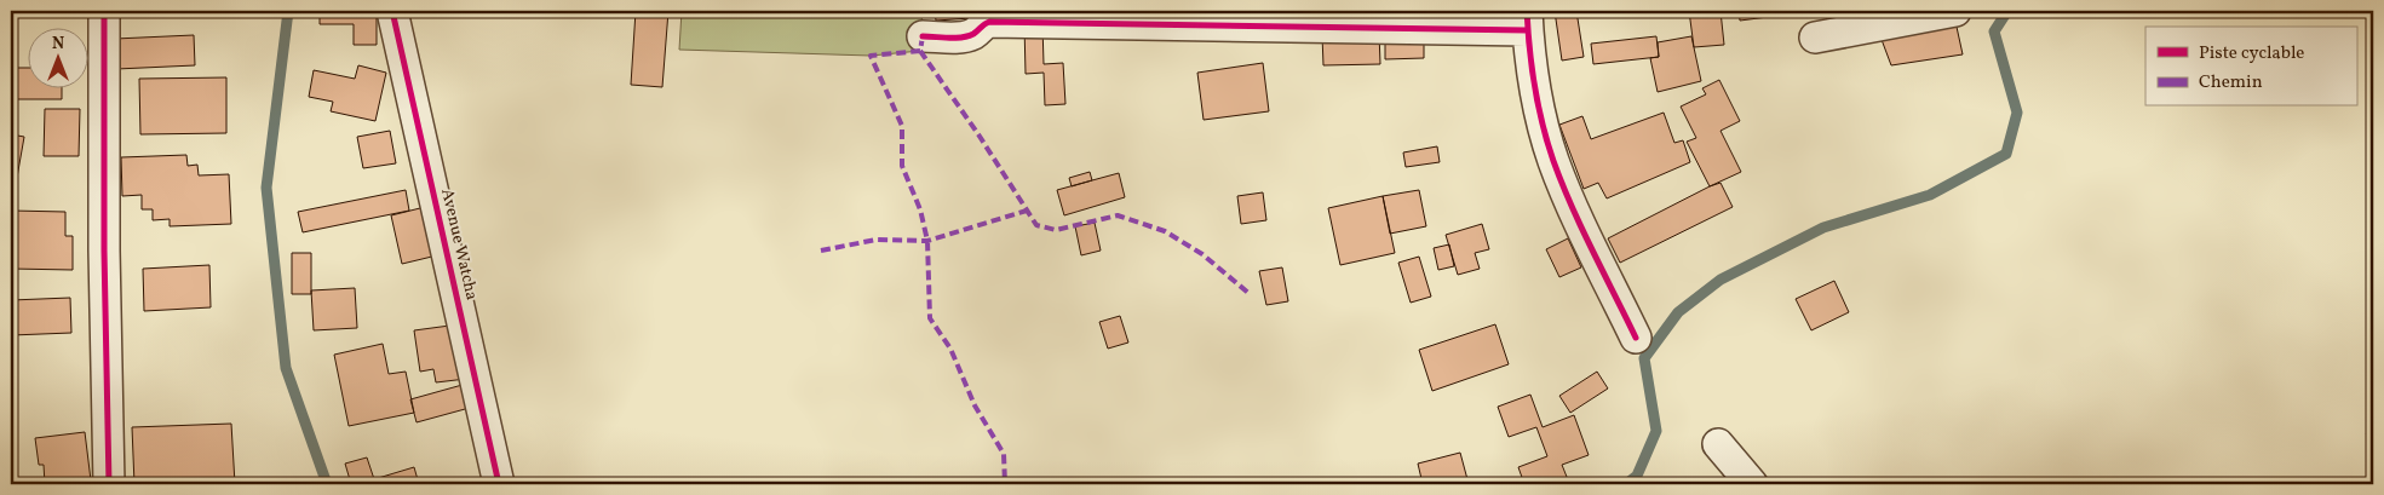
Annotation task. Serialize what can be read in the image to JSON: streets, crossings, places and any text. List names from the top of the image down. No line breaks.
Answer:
{"streets":{"street":["Avenue Watcha"]},"legend":["Piste cyclable","Chemin"],"north":"top"}
